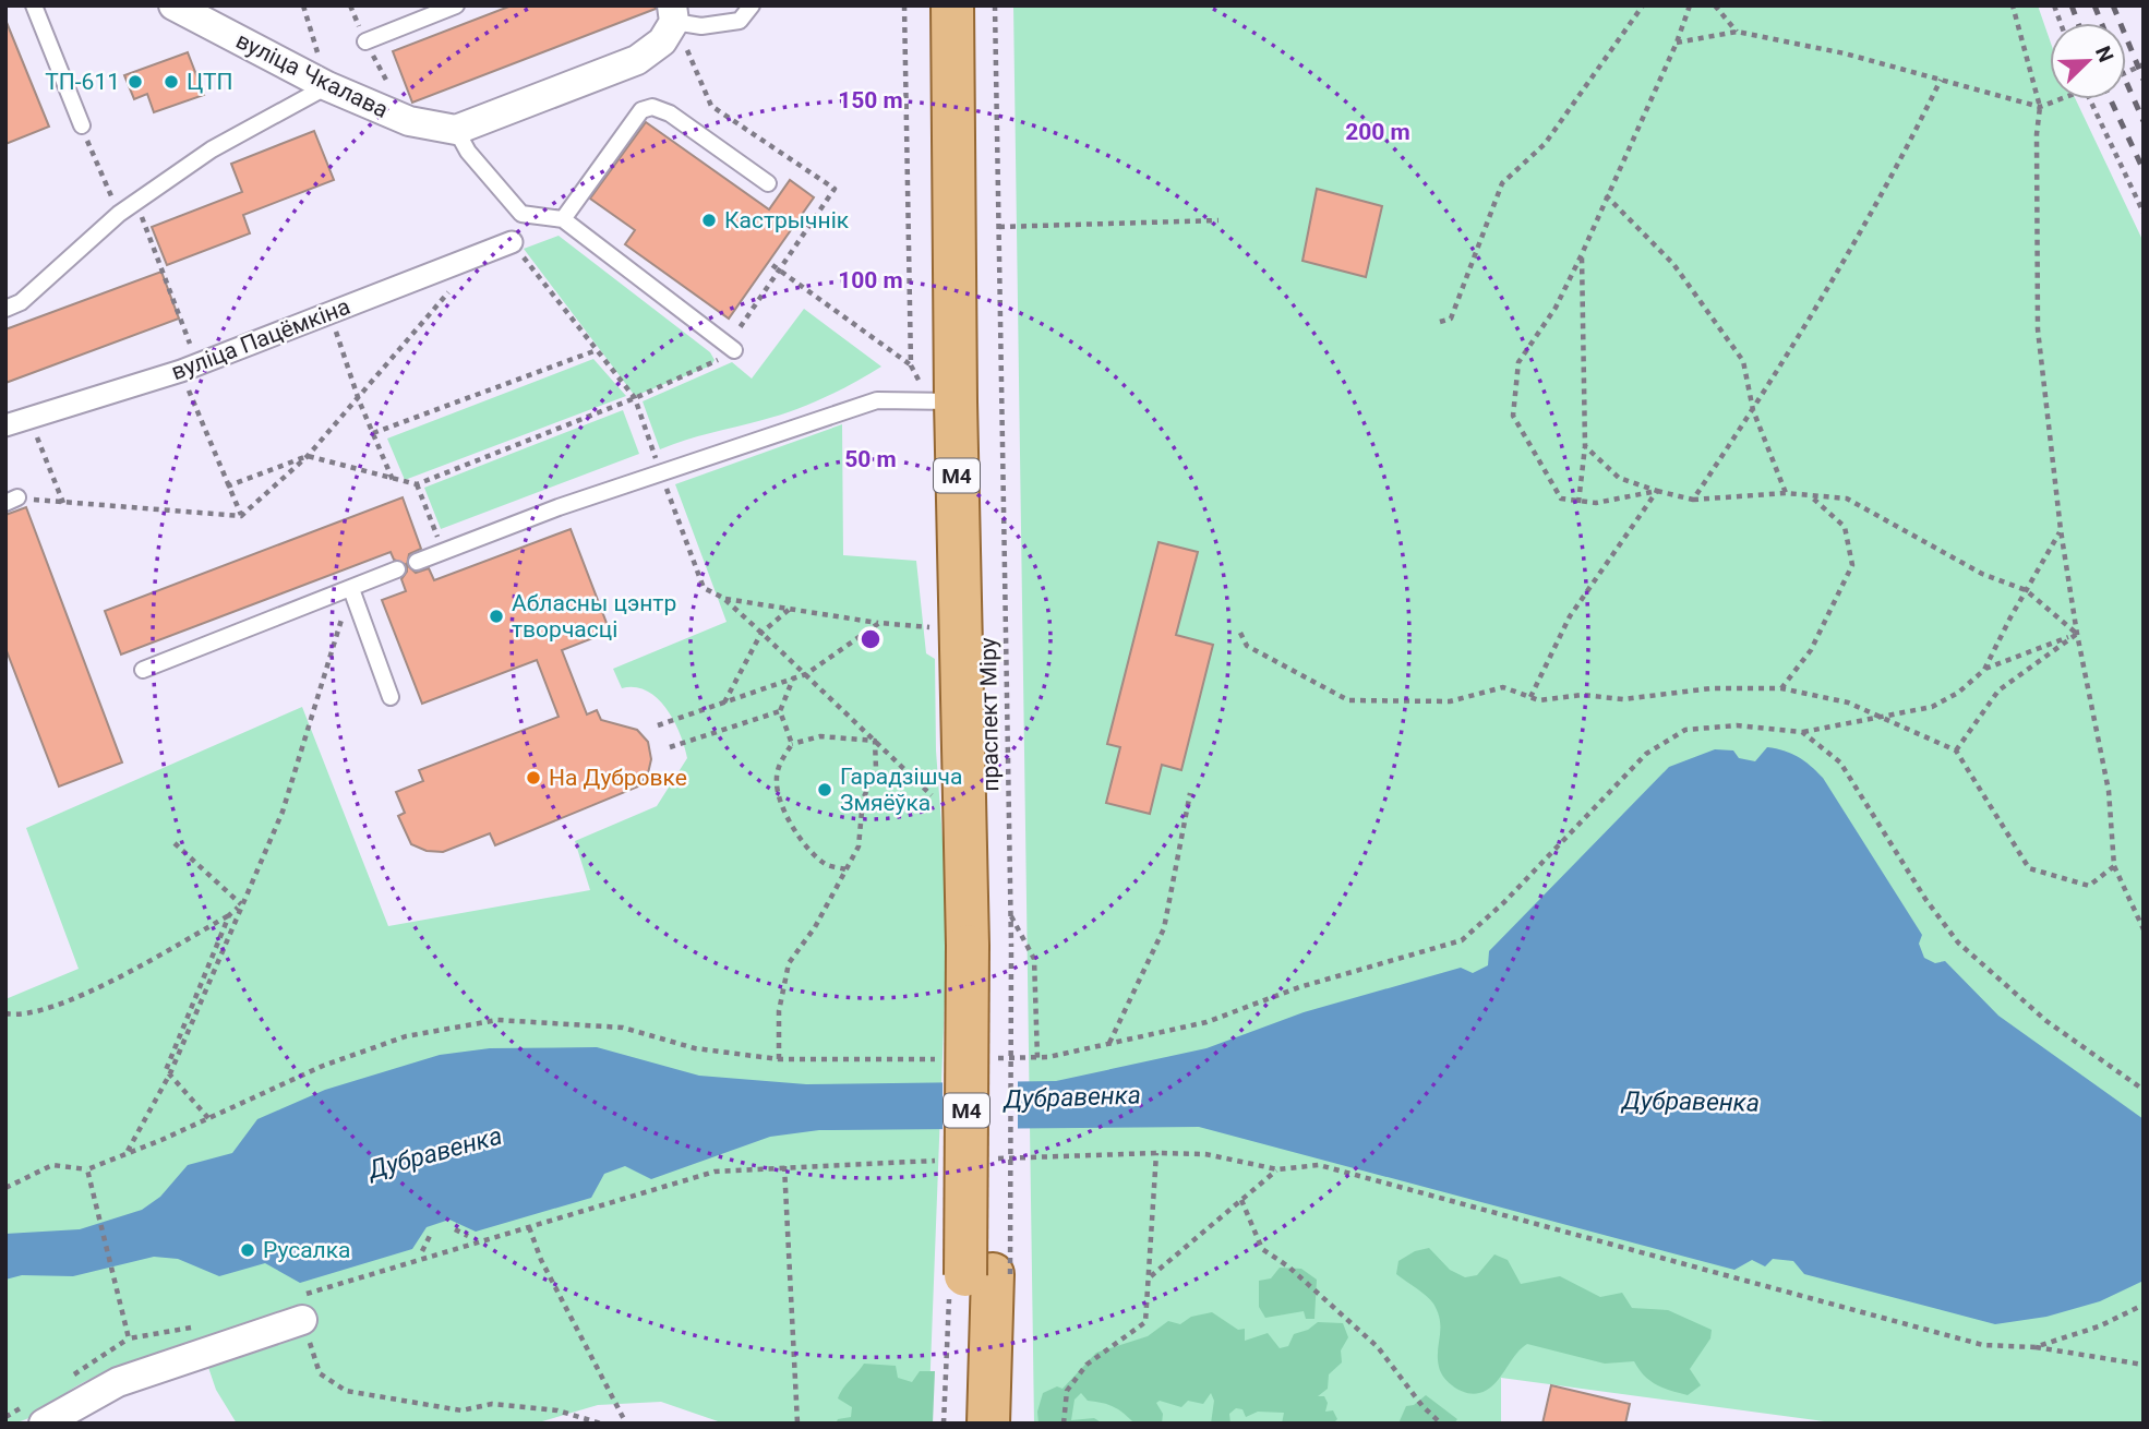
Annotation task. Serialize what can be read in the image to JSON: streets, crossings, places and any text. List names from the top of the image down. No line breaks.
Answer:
{"streets":{"main road":["М4","праспект Міру"],"street":["вуліца Чкалава","вуліца Пацёмкіна"]},"water":["Дубравенка"],"places":["ТП-611","ЦТП","Кастрычнік","Абласны цэнтр творчасці","На Дубровке","Гарадзішча Змяёўка","Русалка"],"north":"top right","rings":["150 m","200 m","100 m","50 m"]}
